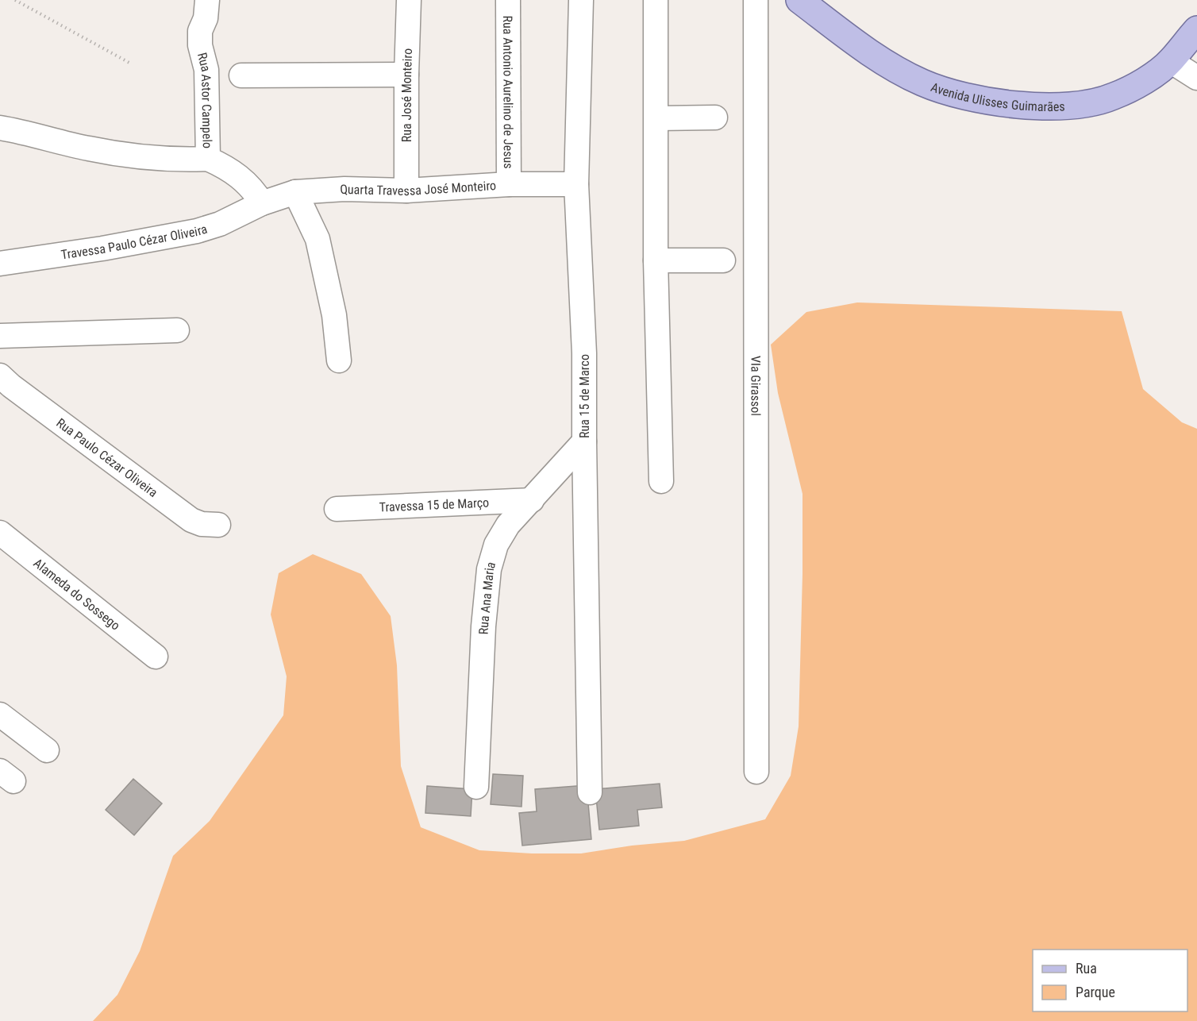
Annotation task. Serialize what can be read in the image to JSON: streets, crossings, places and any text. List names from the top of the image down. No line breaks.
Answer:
{"streets":{"main road":["Avenida Ulisses Guimarães"],"street":["Rua Antonio Aurelino de Jesus","Rua José Monteiro","Rua Astor Campelo","Quarta Travessa José Monteiro","Travessa Paulo Cézar Oliveira","VIa Girassol","Rua 15 de Marco","Rua Paulo Cézar Oliveira","Travessa 15 de Março","Alameda do Sossego","Rua Ana Maria"]},"crossings":[["Rua Antonio Aurelino de Jesus","Quarta Travessa José Monteiro"],["Rua José Monteiro","Quarta Travessa José Monteiro"],["Rua Astor Campelo","Quarta Travessa José Monteiro"],["Rua Astor Campelo","Travessa Paulo Cézar Oliveira"],["Quarta Travessa José Monteiro","Travessa Paulo Cézar Oliveira"],["Quarta Travessa José Monteiro","Rua 15 de Marco"],["Rua 15 de Marco","Rua Ana Maria"],["Travessa 15 de Março","Rua Ana Maria"]],"legend":["Rua","Parque"]}
